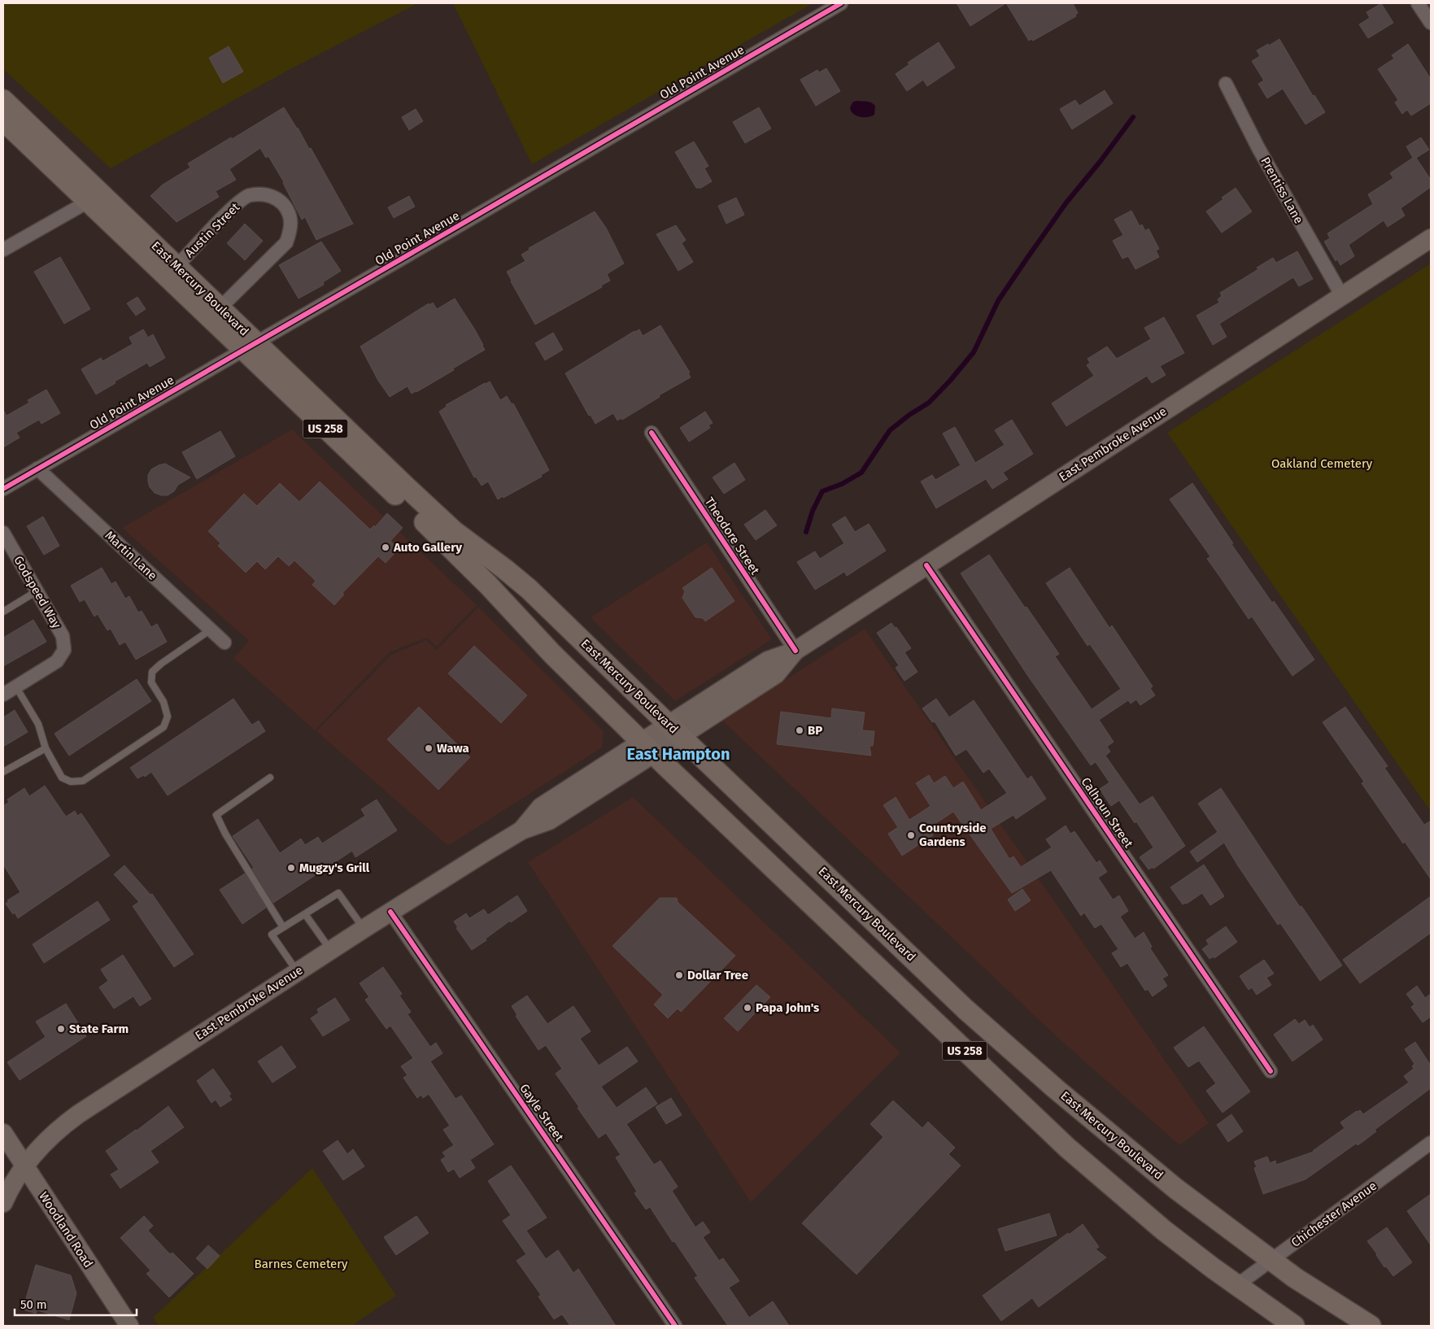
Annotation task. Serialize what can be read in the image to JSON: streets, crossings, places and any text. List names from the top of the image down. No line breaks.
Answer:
{"streets":{"main road":["East Mercury Boulevard","US 258","East Pembroke Avenue","Woodland Road"],"street":["Old Point Avenue","Prentiss Lane","Austin Street","Theodore Street","Martin Lane","Godspeed Way","Calhoun Street","Gayle Street","Chichester Avenue"]},"crossings":[["Old Point Avenue","East Mercury Boulevard"],["Old Point Avenue","Martin Lane"],["Prentiss Lane","East Pembroke Avenue"],["Austin Street","East Mercury Boulevard"],["East Mercury Boulevard","East Pembroke Avenue"],["East Mercury Boulevard","Chichester Avenue"],["East Pembroke Avenue","Theodore Street"],["East Pembroke Avenue","Calhoun Street"],["East Pembroke Avenue","Gayle Street"],["East Pembroke Avenue","Woodland Road"]],"districts":["East Hampton"],"parks":["Oakland Cemetery","Barnes Cemetery"],"places":["Auto Gallery","BP","Wawa","Countryside Gardens","Mugzy's Grill","Dollar Tree","Papa John's","State Farm"],"scale_bar":"50 m"}
